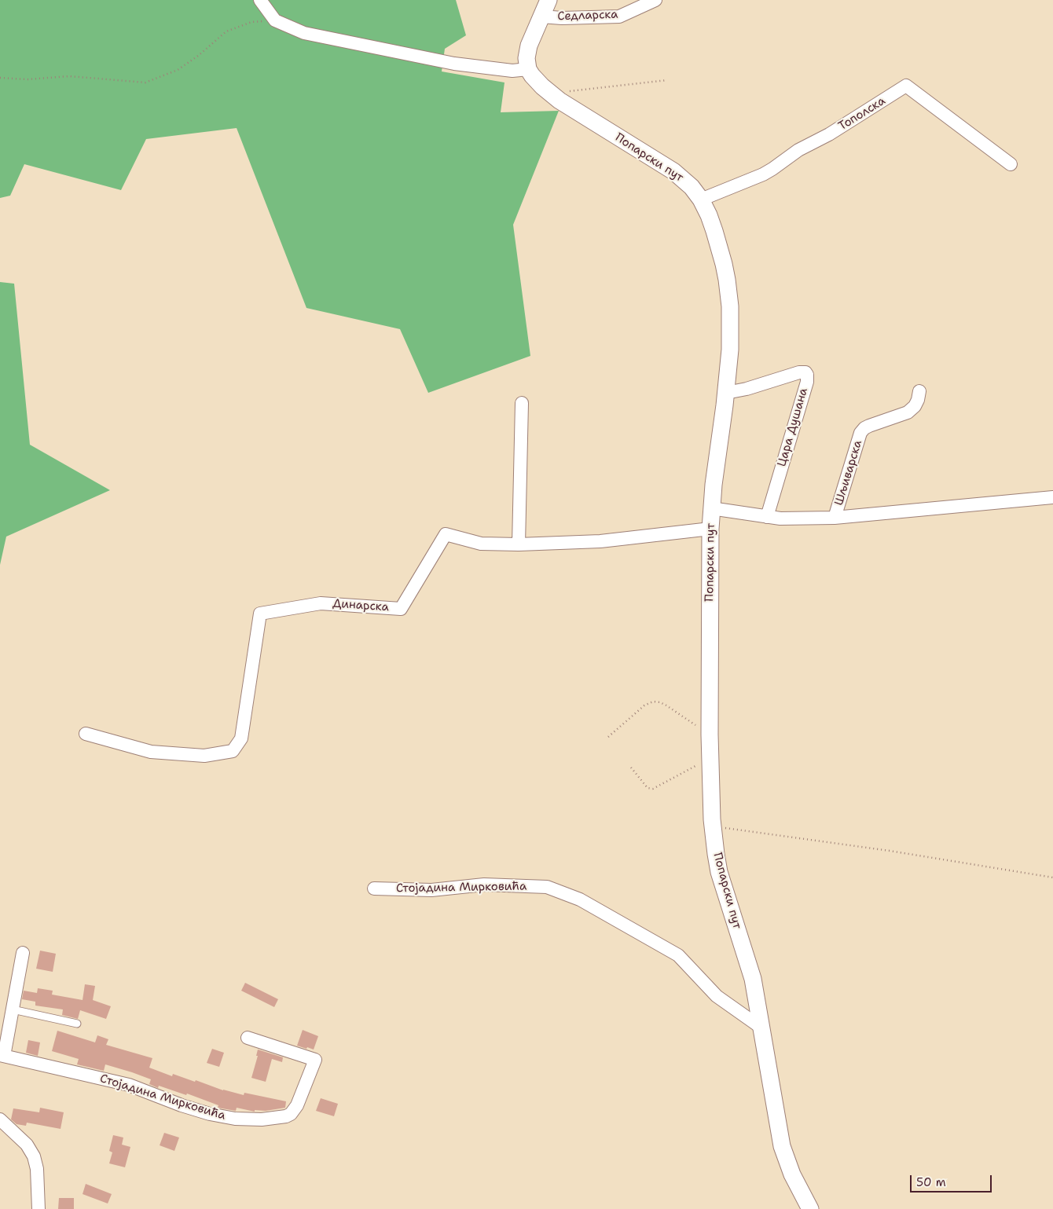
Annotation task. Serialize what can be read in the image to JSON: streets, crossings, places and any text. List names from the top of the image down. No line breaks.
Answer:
{"streets":{"street":["Седларска","Тополска","Попарски пут","Цара Душана","Шљиварска","Динарска","Стојадина Мирковића"]},"crossings":[["Тополска","Попарски пут"],["Попарски пут","Цара Душана"],["Попарски пут","Динарска"],["Попарски пут","Стојадина Мирковића"]],"scale_bar":"50 m"}
